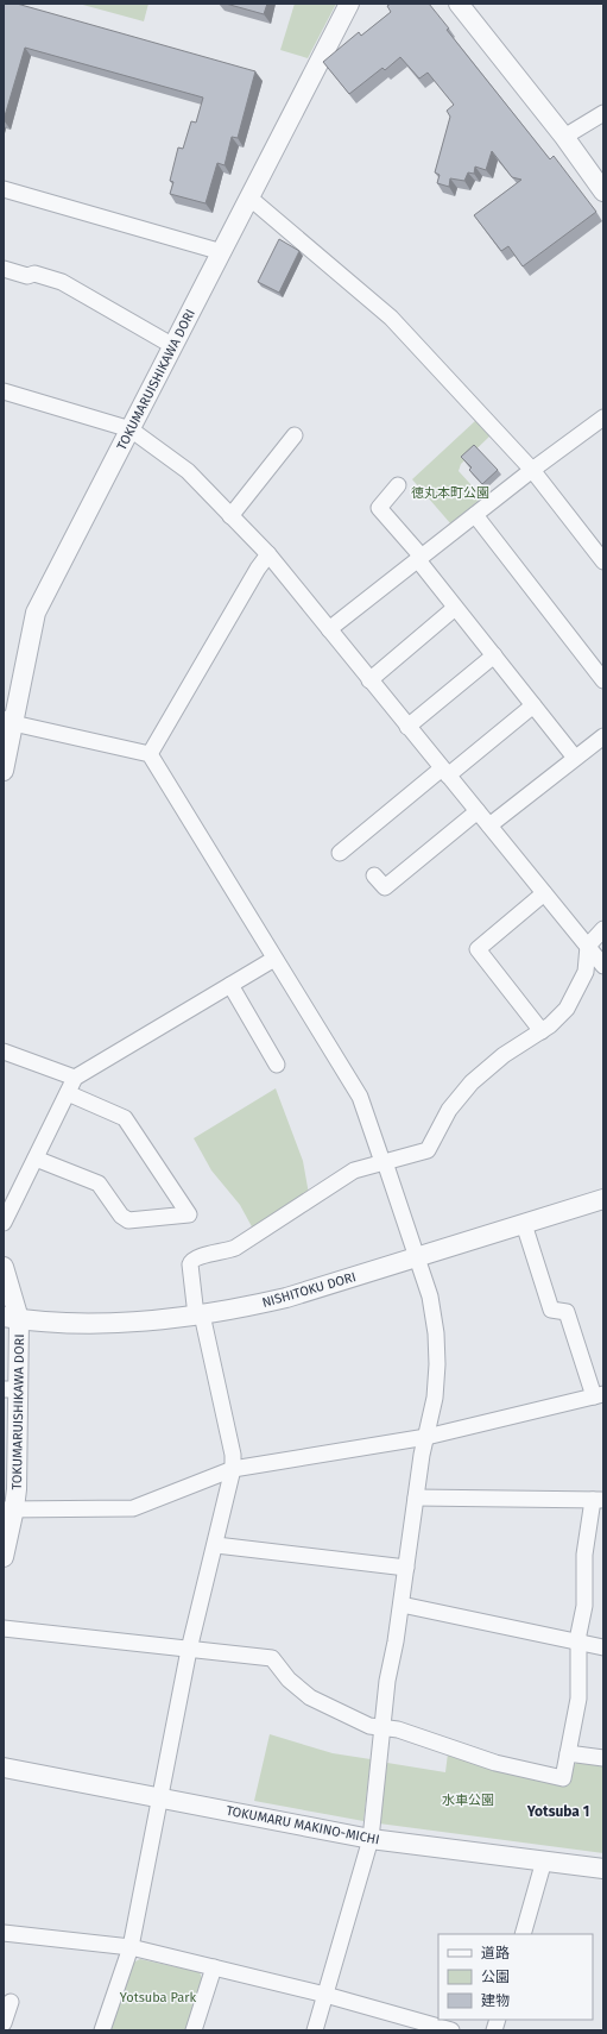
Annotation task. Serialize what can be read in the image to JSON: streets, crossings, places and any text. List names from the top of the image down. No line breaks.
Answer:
{"streets":{"street":["TOKUMARUISHIKAWA DORI","NISHITOKU DORI","TOKUMARU MAKINO-MICHI"]},"crossings":[["TOKUMARUISHIKAWA DORI","NISHITOKU DORI"]],"districts":["Yotsuba 1"],"parks":["徳丸本町公園","水車公園","Yotsuba Park"],"legend":["道路","公園","建物"]}
